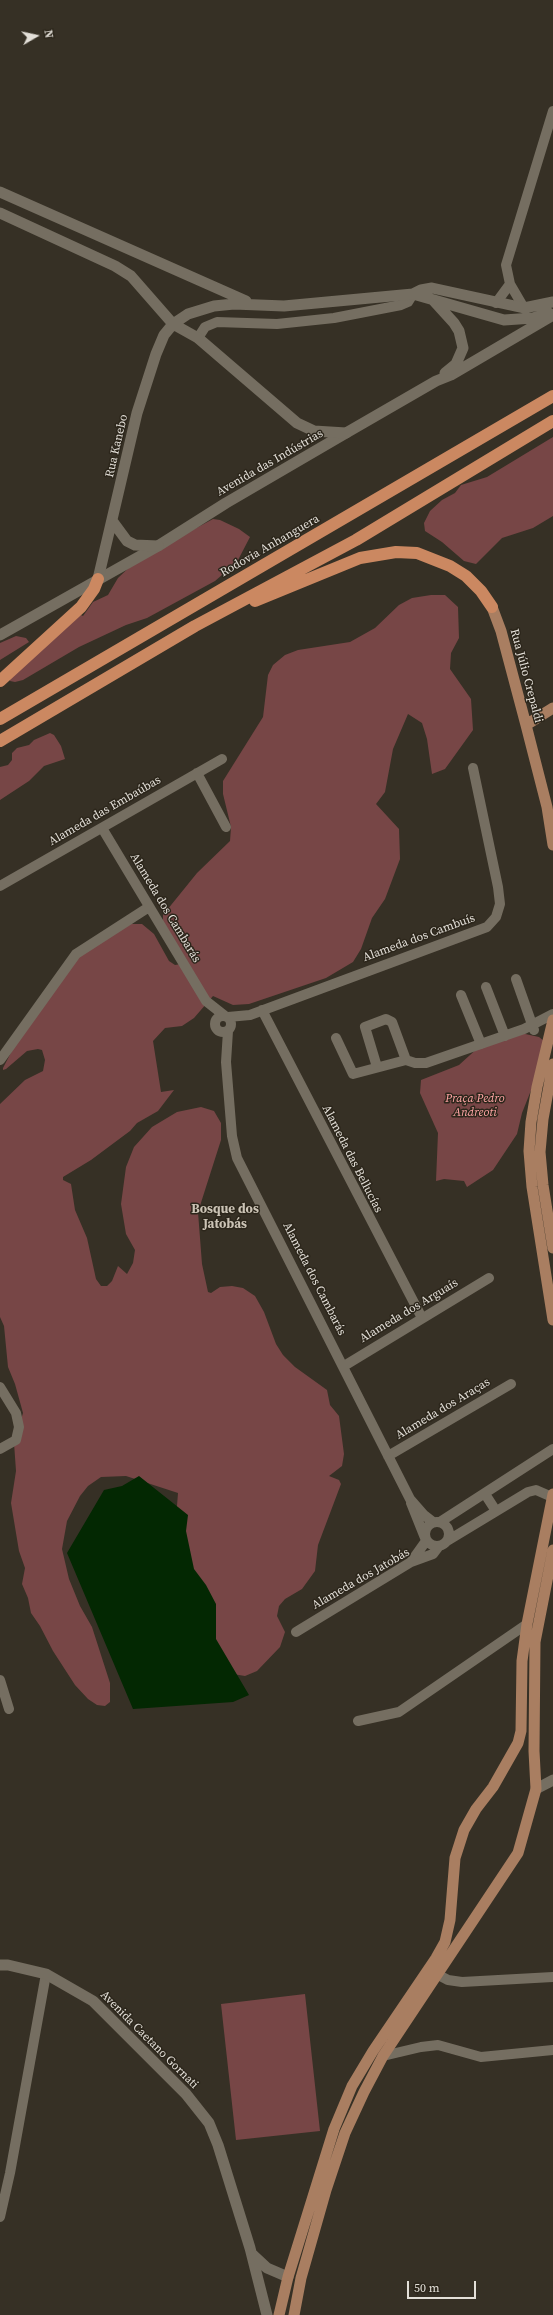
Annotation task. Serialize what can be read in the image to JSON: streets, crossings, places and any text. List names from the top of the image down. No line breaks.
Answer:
{"streets":{"highway":["Rodovia Anhanguera"],"main road":["Rua Kanebo","Avenida das Indústrias","Rua Júlio Crepaldi","Avenida Caetano Gornati"],"street":["Alameda das Embaúbas","Alameda dos Cambarás","Alameda dos Cambuís","Alameda das Bellucías","Alameda dos Arguaís","Alameda dos Araças","Alameda dos Jatobás"]},"crossings":[["Rua Kanebo","Avenida das Indústrias"],["Alameda das Embaúbas","Alameda dos Cambarás"],["Alameda dos Cambarás","Alameda dos Cambuís"],["Alameda dos Cambarás","Alameda dos Arguaís"],["Alameda dos Cambarás","Alameda dos Araças"],["Alameda dos Cambarás","Alameda dos Jatobás"],["Alameda dos Cambuís","Alameda das Bellucías"],["Alameda das Bellucías","Alameda dos Arguaís"]],"districts":["Bosque dos Jatobás"],"parks":["Praça Pedro Andreoti"],"scale_bar":"50 m","north":"right"}
